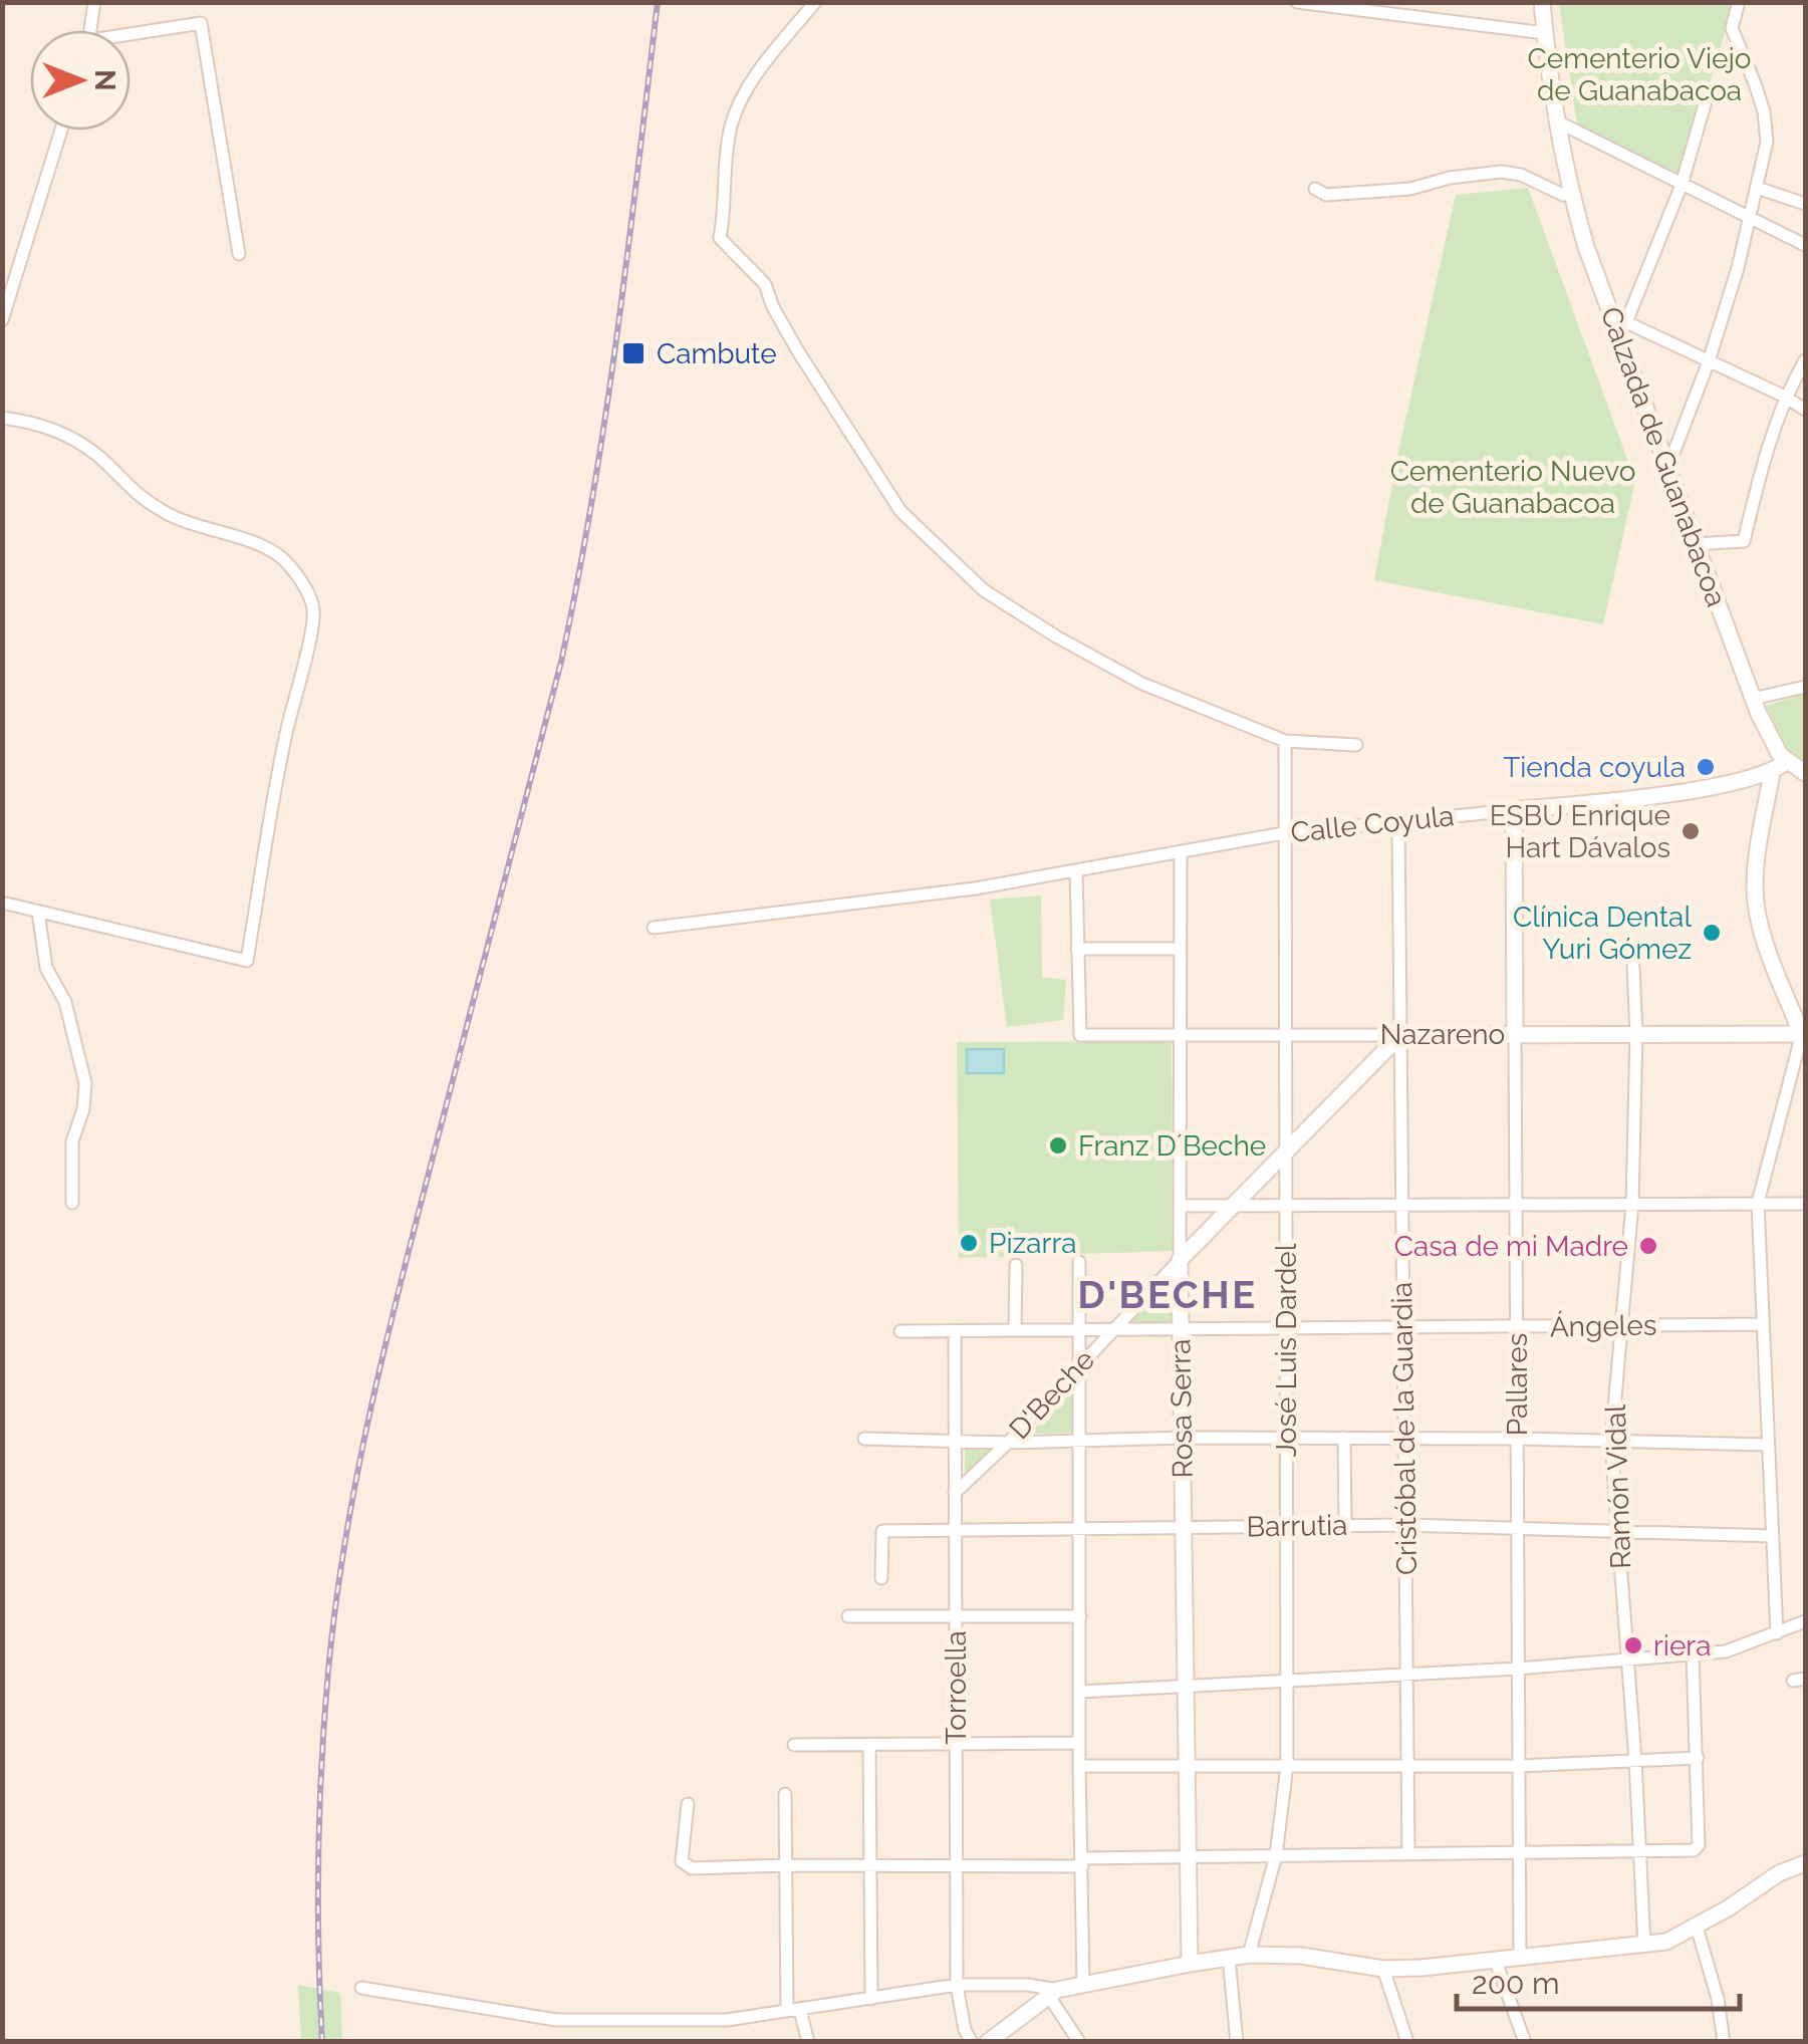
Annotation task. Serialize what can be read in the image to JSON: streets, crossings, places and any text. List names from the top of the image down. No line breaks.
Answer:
{"streets":{"street":["Calzada de Guanabacoa","Calle Coyula","Nazareno","Ángeles","José Luis Dardel","Pallares","D'Beche","Rosa Serra","Cristóbal de la Guardia","Ramón Vidal","Barrutia","Torroella"]},"crossings":[["Calzada de Guanabacoa","Calle Coyula"],["Calle Coyula","José Luis Dardel"],["Calle Coyula","Pallares"],["Calle Coyula","Rosa Serra"],["Calle Coyula","Cristóbal de la Guardia"],["Nazareno","José Luis Dardel"],["Nazareno","Pallares"],["Nazareno","D'Beche"],["Nazareno","Rosa Serra"],["Nazareno","Cristóbal de la Guardia"],["Nazareno","Ramón Vidal"],["Ángeles","José Luis Dardel"],["Ángeles","Pallares"],["Ángeles","D'Beche"],["Ángeles","Rosa Serra"],["Ángeles","Cristóbal de la Guardia"],["Ángeles","Ramón Vidal"],["Ángeles","Torroella"],["José Luis Dardel","D'Beche"],["José Luis Dardel","Barrutia"],["Pallares","Barrutia"],["D'Beche","Rosa Serra"],["D'Beche","Cristóbal de la Guardia"],["D'Beche","Torroella"],["Rosa Serra","Barrutia"],["Cristóbal de la Guardia","Barrutia"],["Ramón Vidal","Barrutia"],["Barrutia","Torroella"]],"districts":["D'BECHE"],"parks":["Cementerio Viejo de Guanabacoa","Cementerio Nuevo de Guanabacoa"],"places":{"transit":["Cambute"],"other":["Tienda coyula","ESBU Enrique Hart Dávalos","Clínica Dental Yuri Gómez","Franz D´Beche","Pizarra","Casa de mi Madre","riera"]},"scale_bar":"200 m","north":"right"}
